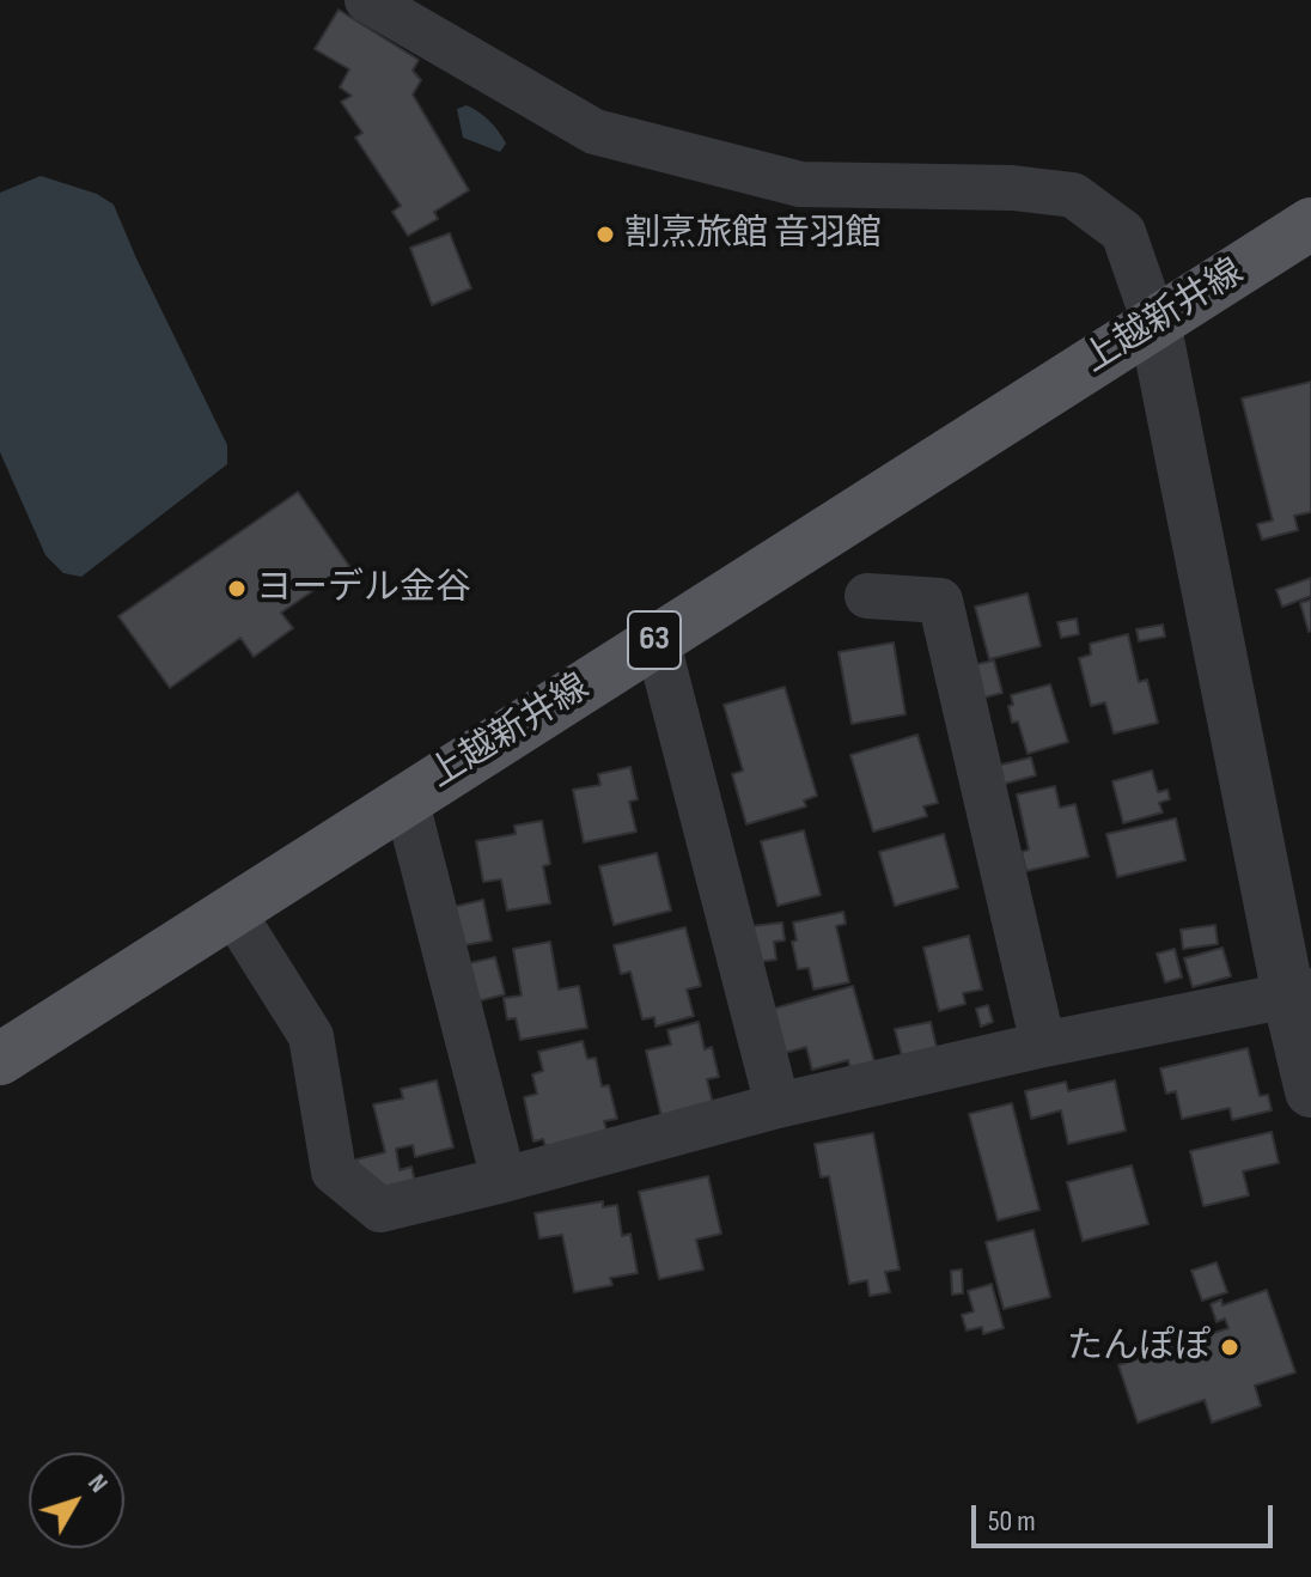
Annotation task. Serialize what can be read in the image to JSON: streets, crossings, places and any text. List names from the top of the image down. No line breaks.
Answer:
{"streets":{"main road":["上越新井線","63"]},"places":["割烹旅館 音羽館","ヨーデル金谷","たんぽぽ"],"scale_bar":"50 m","north":"top right"}
